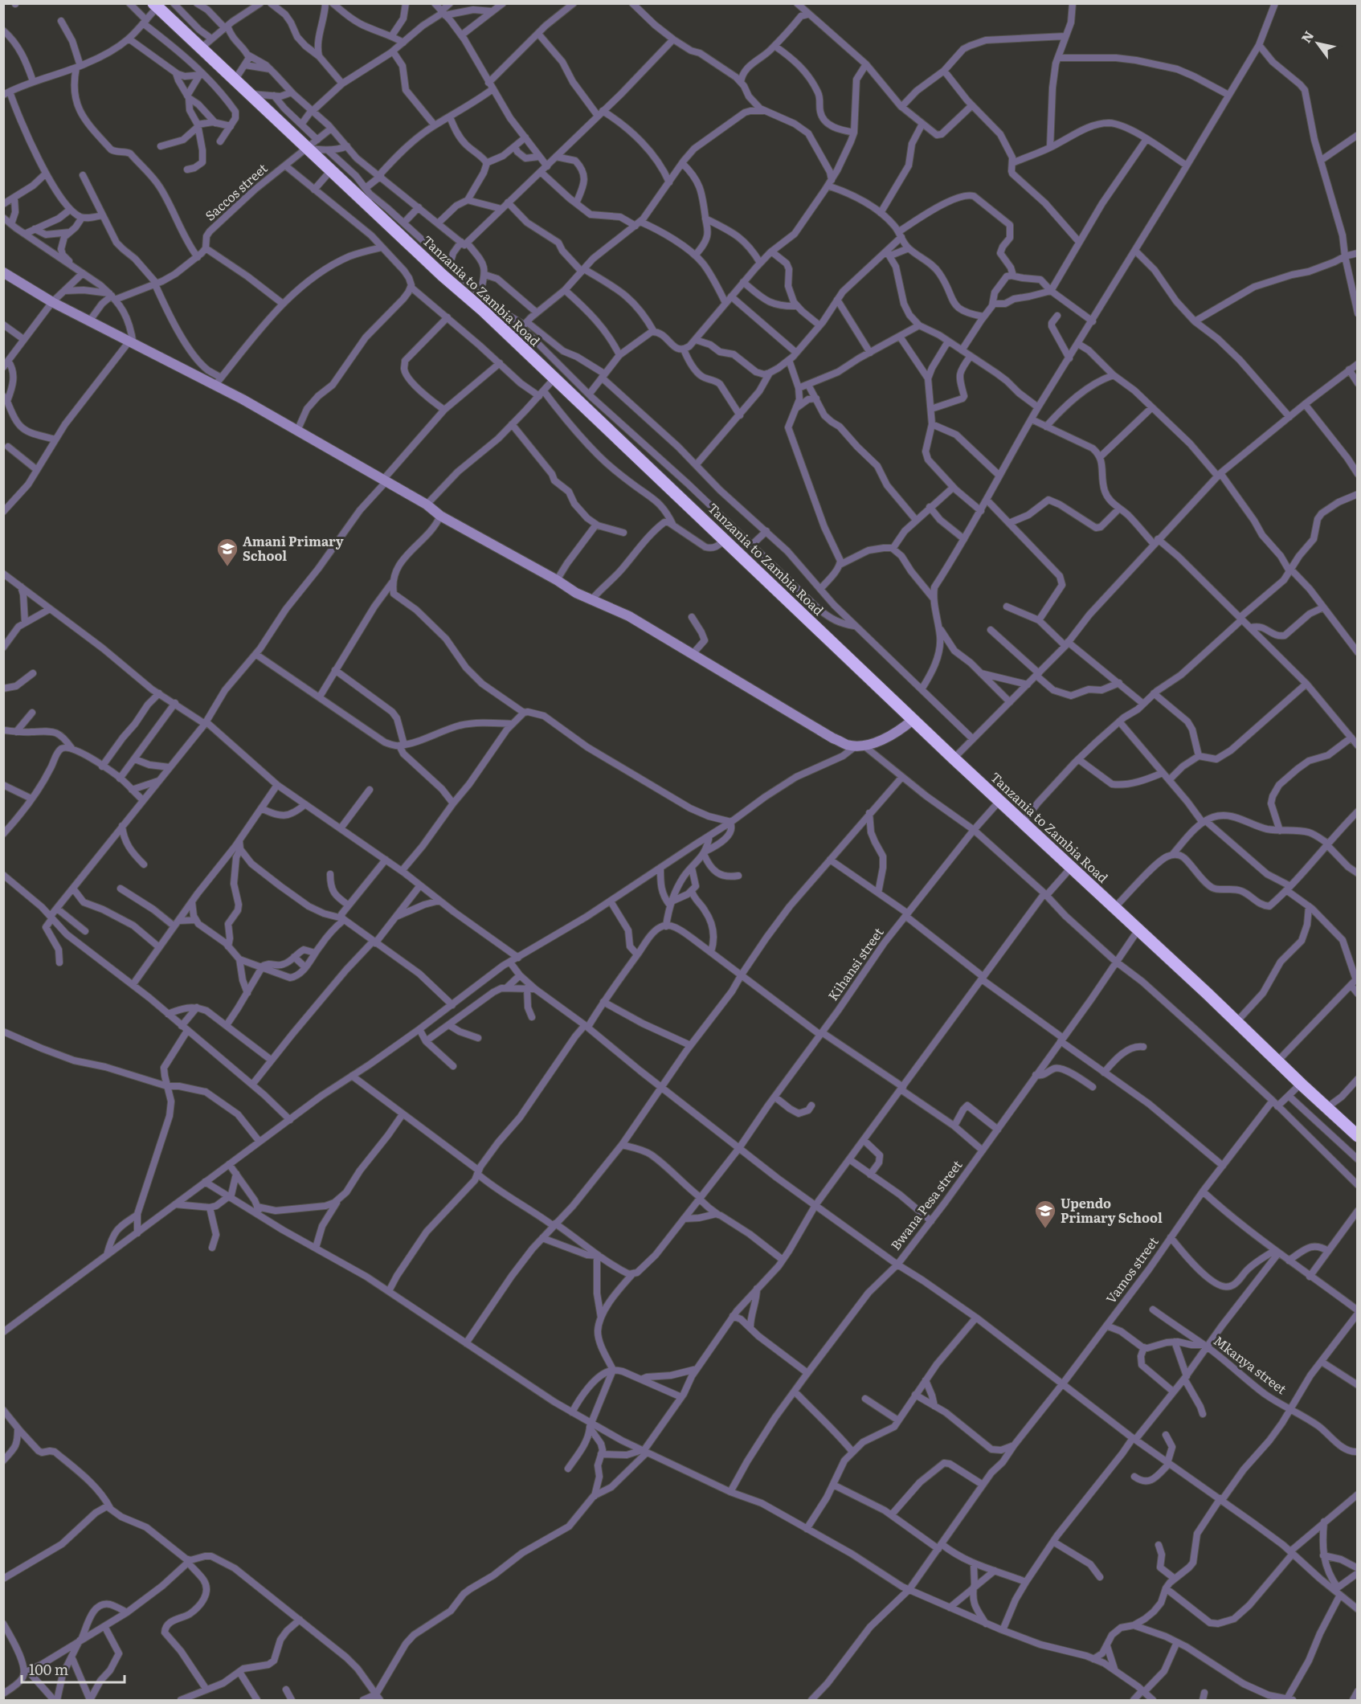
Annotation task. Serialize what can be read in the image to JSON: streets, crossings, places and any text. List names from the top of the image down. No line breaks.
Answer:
{"streets":{"highway":["Tanzania to Zambia Road"],"street":["Saccos street","Kihansi street","Bwana Pesa street","Vamos street","Mkanya street"]},"crossings":[["Saccos street","Tanzania to Zambia Road"],["Tanzania to Zambia Road","Kihansi street"],["Tanzania to Zambia Road","Bwana Pesa street"],["Tanzania to Zambia Road","Vamos street"]],"places":{"school or university":["Amani Primary School","Upendo Primary School"]},"scale_bar":"100 m","north":"top left"}
